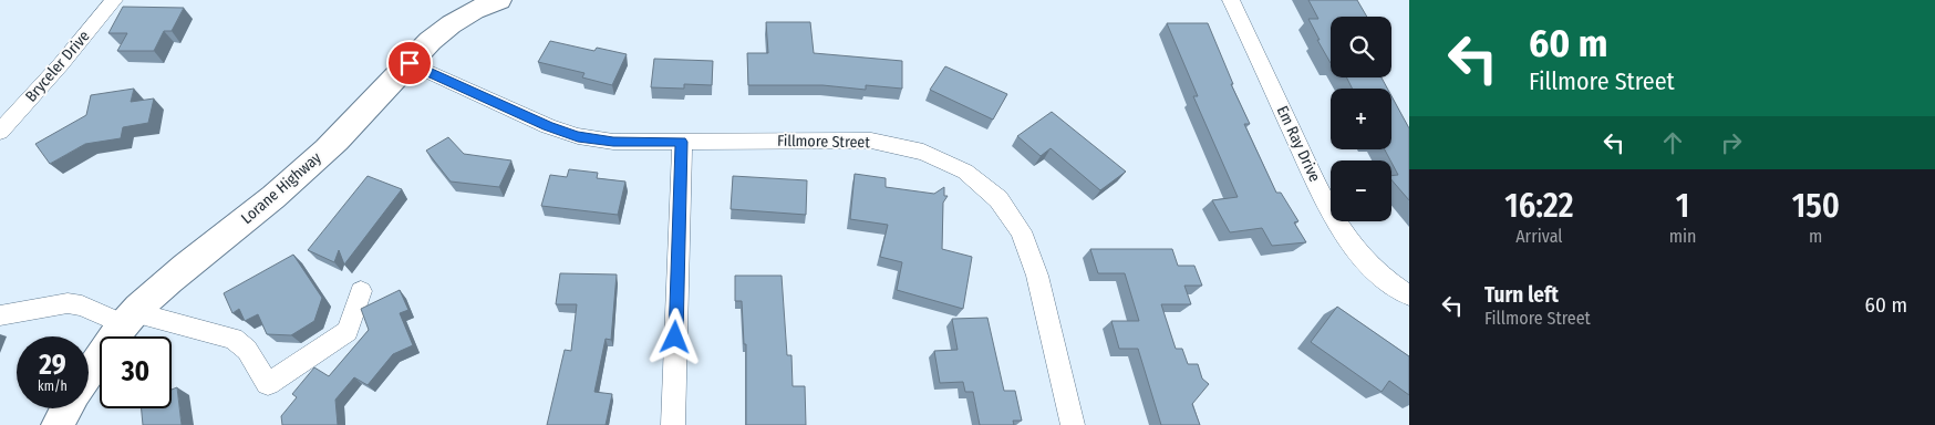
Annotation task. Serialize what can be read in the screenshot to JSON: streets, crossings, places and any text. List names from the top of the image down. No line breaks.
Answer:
{"streets":{"street":["Bryceler Drive","Fillmore Street","Em Ray Drive","Lorane Highway"]},"crossings":[["Fillmore Street","Lorane Highway"]],"page":{"turn":["60 m","Fillmore Street"],"map_buttons":["+","−"],"eta":["16:22","Arrival","1","min","150","m"],"list":[{"name":"Turn left","note":"Fillmore Street","value":"60 m"}],"speed":"29 km/h","limit":"30"}}
